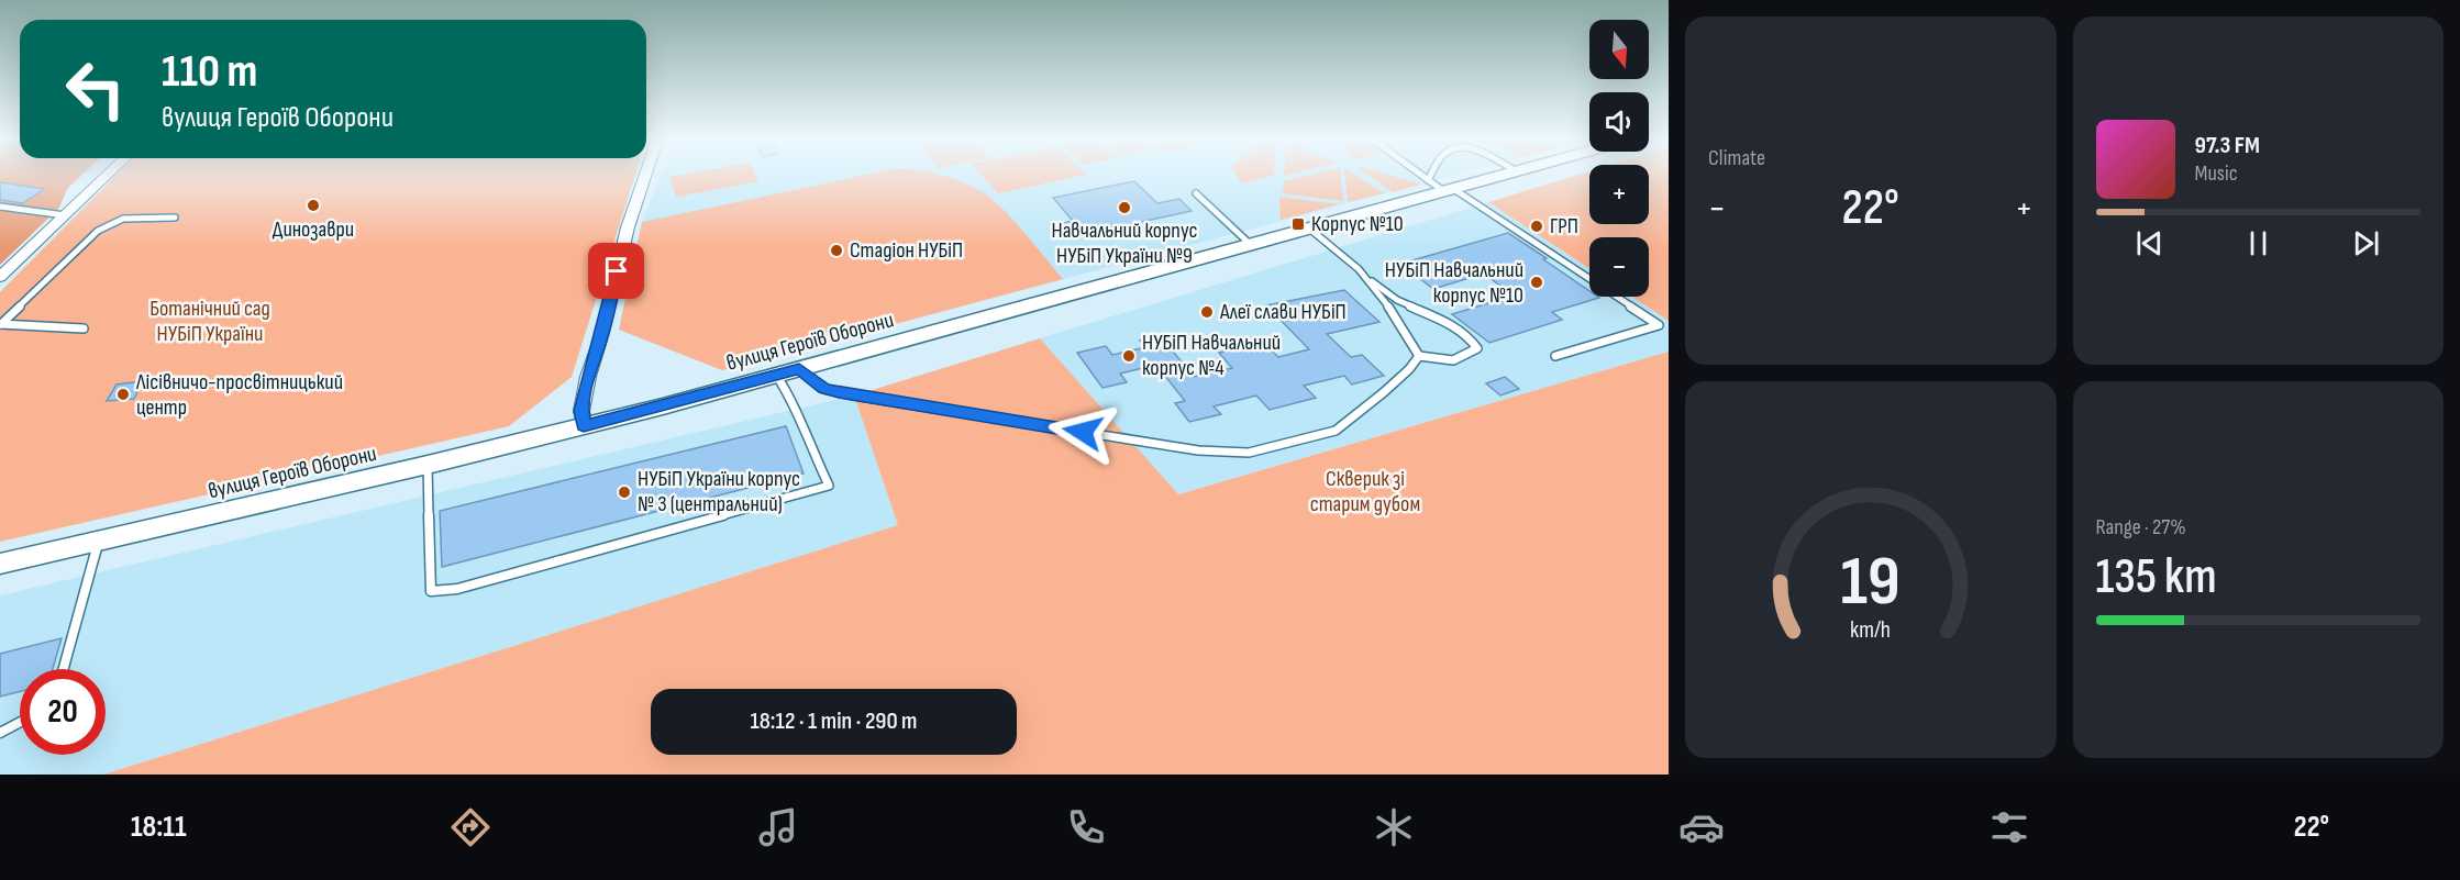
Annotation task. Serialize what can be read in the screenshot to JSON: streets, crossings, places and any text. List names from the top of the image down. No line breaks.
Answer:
{"streets":{"street":["вулиця Героїв Оборони"]},"parks":["Ботанічний сад НУБіП України","Скверик зі старим дубом"],"places":{"other":["Динозаври","Навчальний корпус НУБіП України №9","ГРП","Стадіон НУБіП","НУБіП Навчальний корпус №10","Алеї слави НУБіП","НУБіП Навчальний корпус №4","Лісівничо-просвітницький центр","НУБіП України корпус № 3 (центральний)"],"transit":["Корпус №10"]},"north":"bottom","page":{"tile":["Climate",["Range · 27%","135 km"]],"map_buttons":["+","−"],"turn":["110 m","вулиця Героїв Оборони"],"song":["97.3 FM","Music"],"heat":["−","22°","+"],"limit":"20","trip":"18:12 · 1 min · 290 m","tabs":["18:11","22°"],"gauge":["19","km/h"]}}
